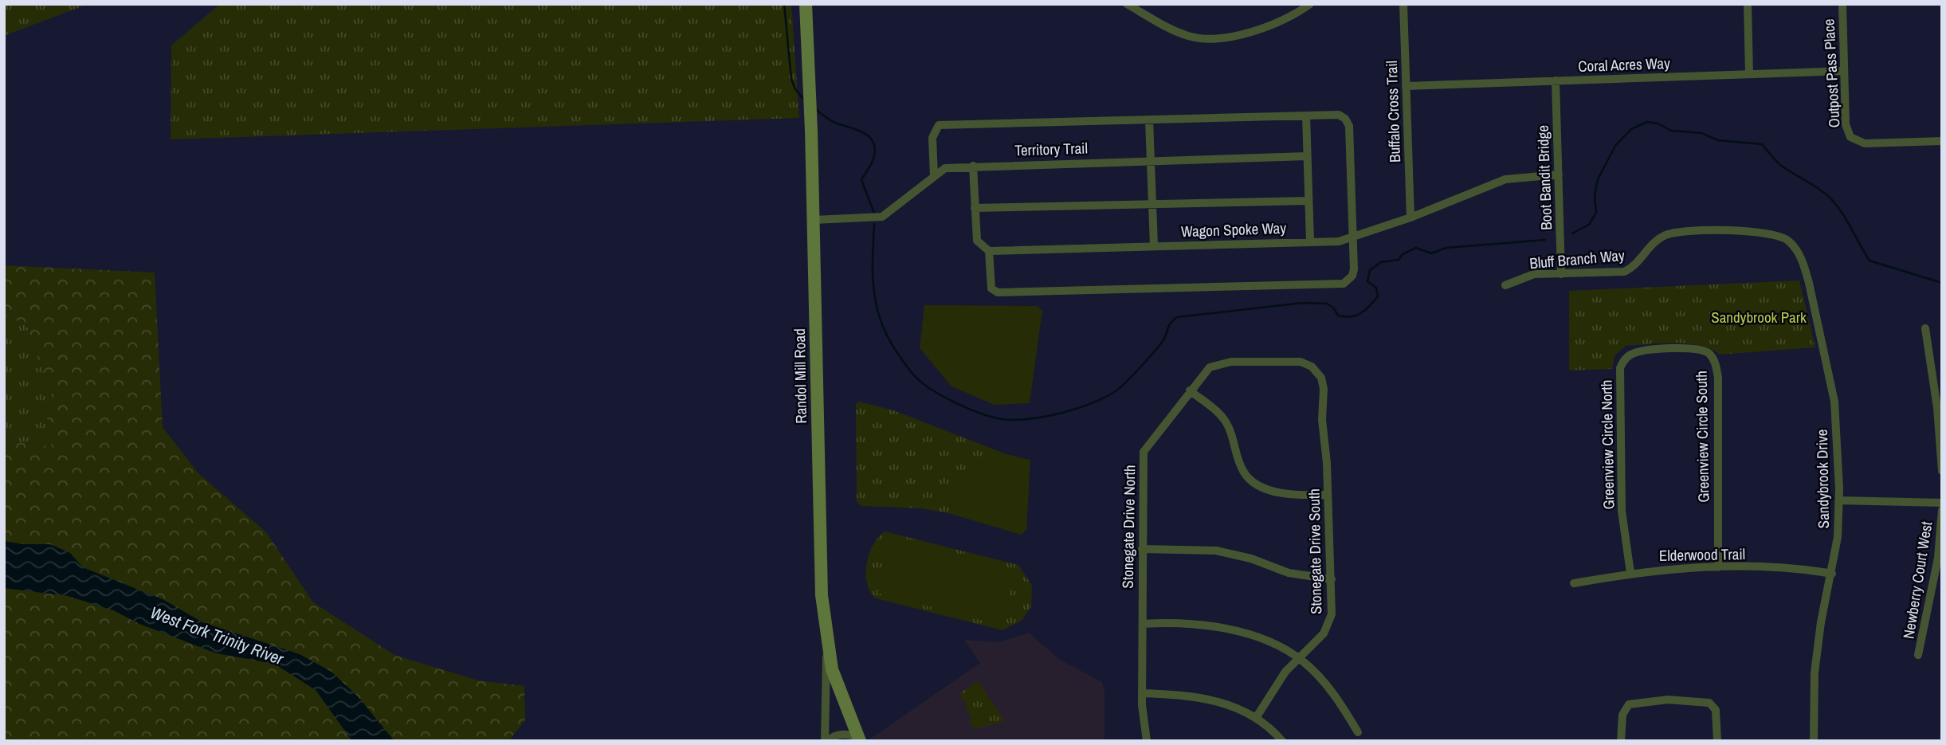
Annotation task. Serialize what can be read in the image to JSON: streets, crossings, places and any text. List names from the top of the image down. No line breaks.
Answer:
{"streets":{"main road":["Randol Mill Road"],"street":["Coral Acres Way","Outpost Pass Place","Buffalo Cross Trail","Territory Trail","Boot Bandit Bridge","Wagon Spoke Way","Bluff Branch Way","Greenview Circle South","Greenview Circle North","Sandybrook Drive","Stonegate Drive North","Stonegate Drive South","Elderwood Trail","Newberry Court West"]},"crossings":[["Coral Acres Way","Outpost Pass Place"],["Coral Acres Way","Buffalo Cross Trail"],["Coral Acres Way","Boot Bandit Bridge"],["Buffalo Cross Trail","Wagon Spoke Way"],["Territory Trail","Randol Mill Road"],["Boot Bandit Bridge","Wagon Spoke Way"],["Boot Bandit Bridge","Bluff Branch Way"],["Bluff Branch Way","Sandybrook Drive"],["Greenview Circle South","Greenview Circle North"],["Greenview Circle South","Elderwood Trail"],["Greenview Circle North","Elderwood Trail"],["Sandybrook Drive","Elderwood Trail"],["Stonegate Drive North","Stonegate Drive South"]],"water":["West Fork Trinity River"],"parks":["Sandybrook Park"]}
